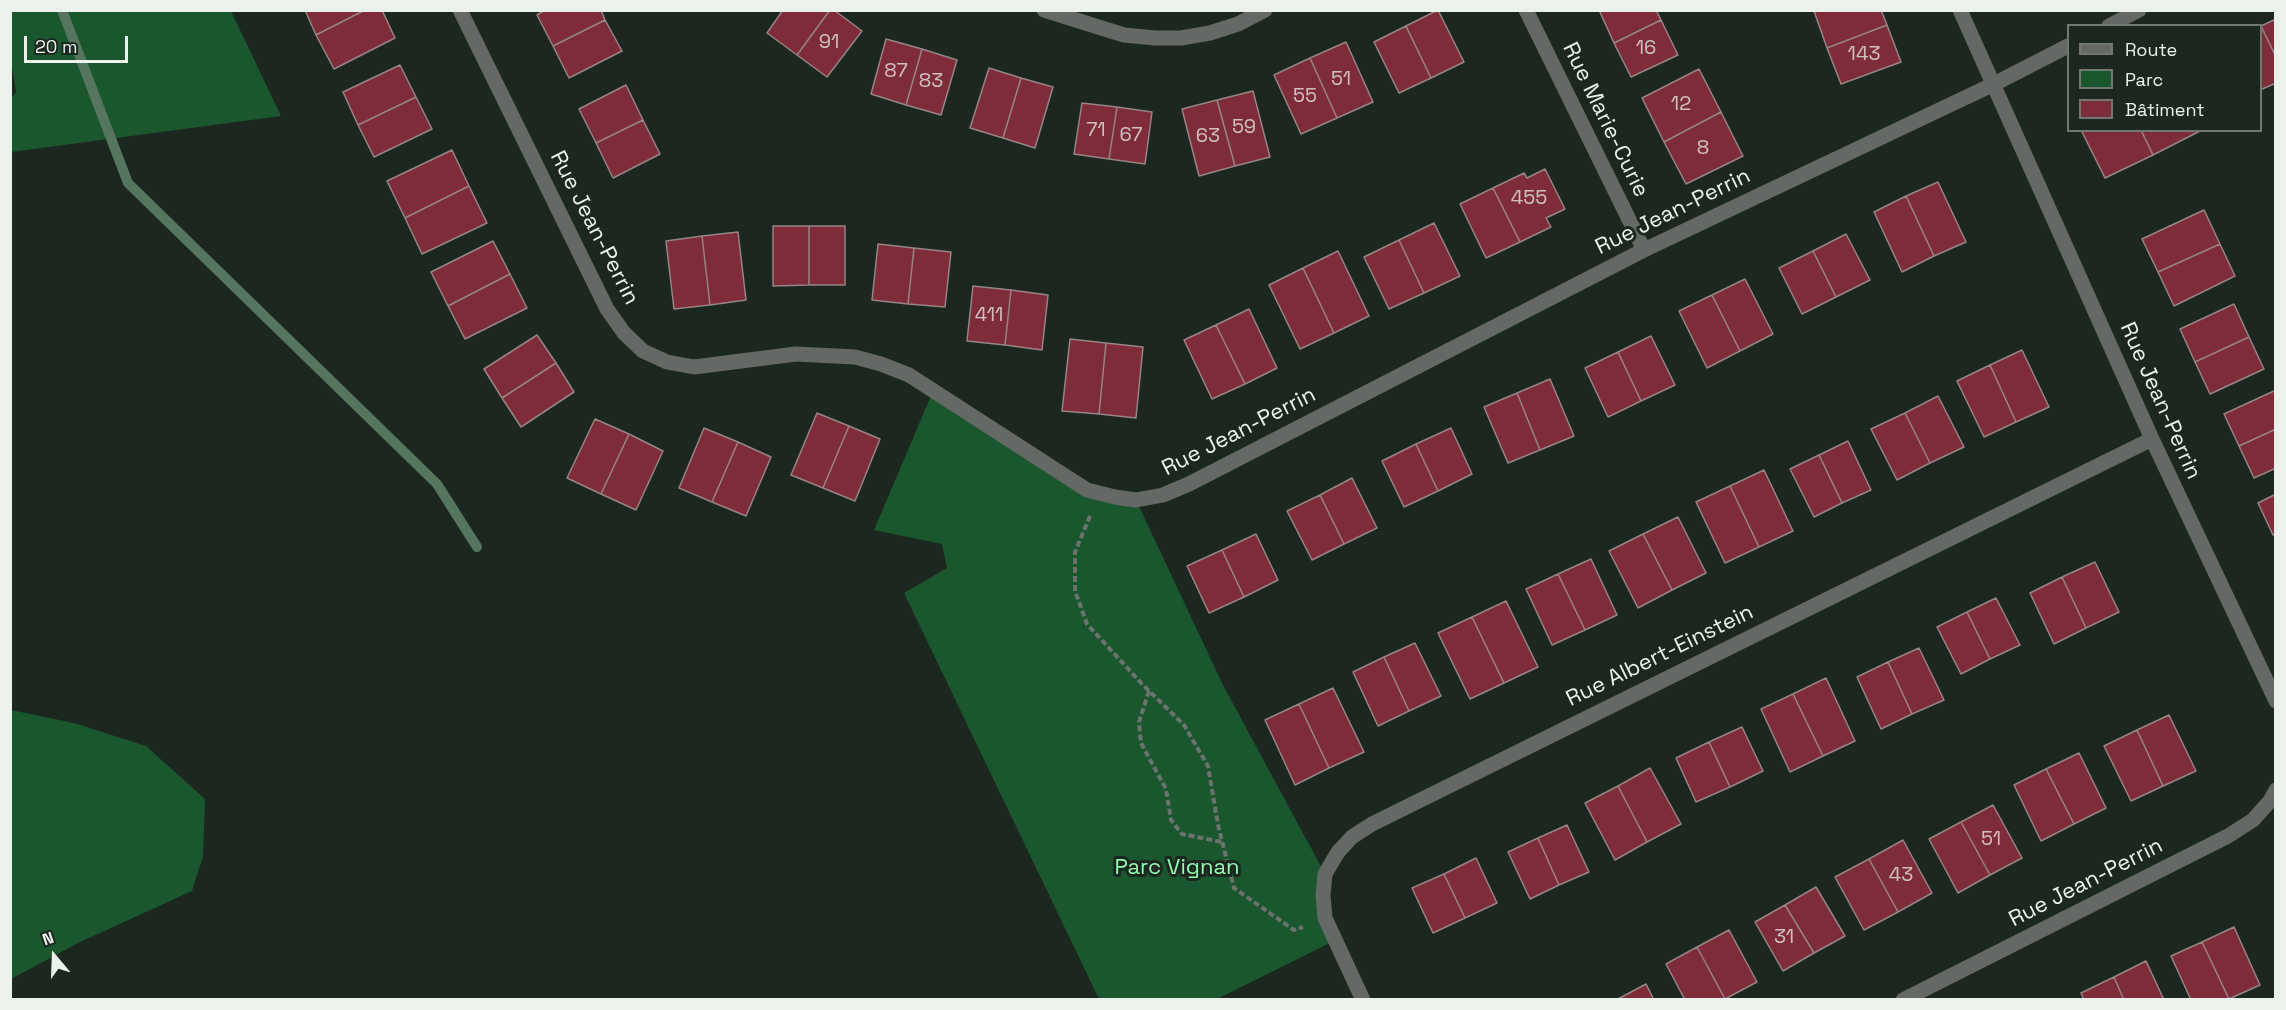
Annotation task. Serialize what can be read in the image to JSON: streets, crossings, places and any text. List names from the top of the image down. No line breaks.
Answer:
{"streets":{"street":["Rue Marie-Curie","Rue Jean-Perrin","Rue Albert-Einstein"]},"crossings":[["Rue Marie-Curie","Rue Jean-Perrin"],["Rue Jean-Perrin","Rue Albert-Einstein"]],"parks":["Parc Vignan"],"house_numbers":["91","16","143","87","51","83","55","12","59","71","67","63","8","455","411","51","43","31"],"legend":["Route","Parc","Bâtiment"],"scale_bar":"20 m","north":"top"}
